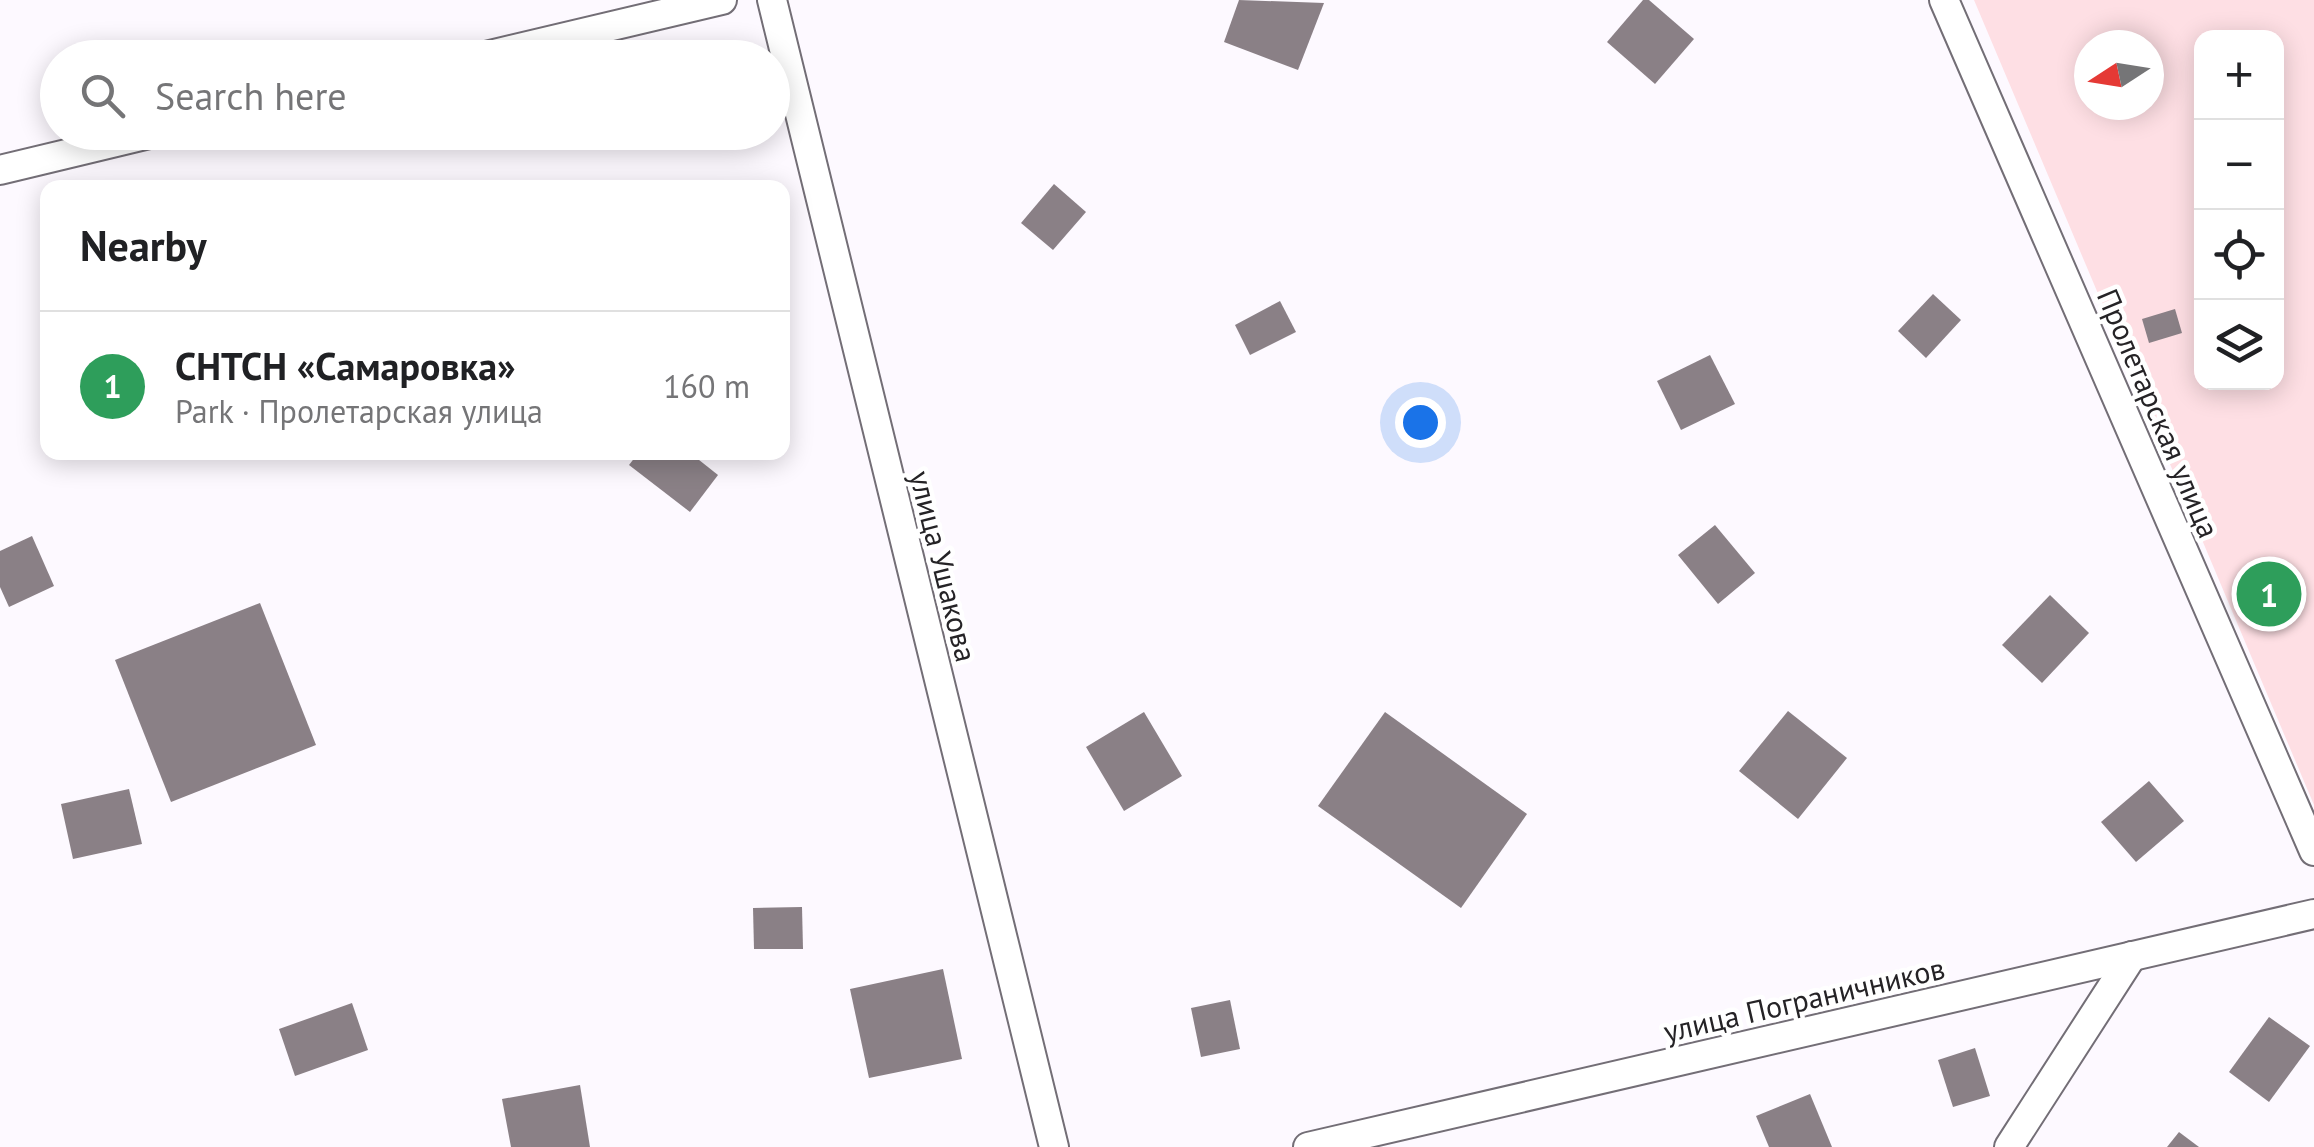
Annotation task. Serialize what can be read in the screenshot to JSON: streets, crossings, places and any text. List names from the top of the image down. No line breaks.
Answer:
{"streets":{"street":["Пролетарская улица","улица Ушакова","улица Пограничников"]},"north":"left","page":{"map_buttons":["+","−"],"search":"Search here","heading":"Nearby","list":[{"mark":"1","name":"СНТСН «Самаровка»","note":"Park · Пролетарская улица","value":"160 m"}],"pins":"1"}}
